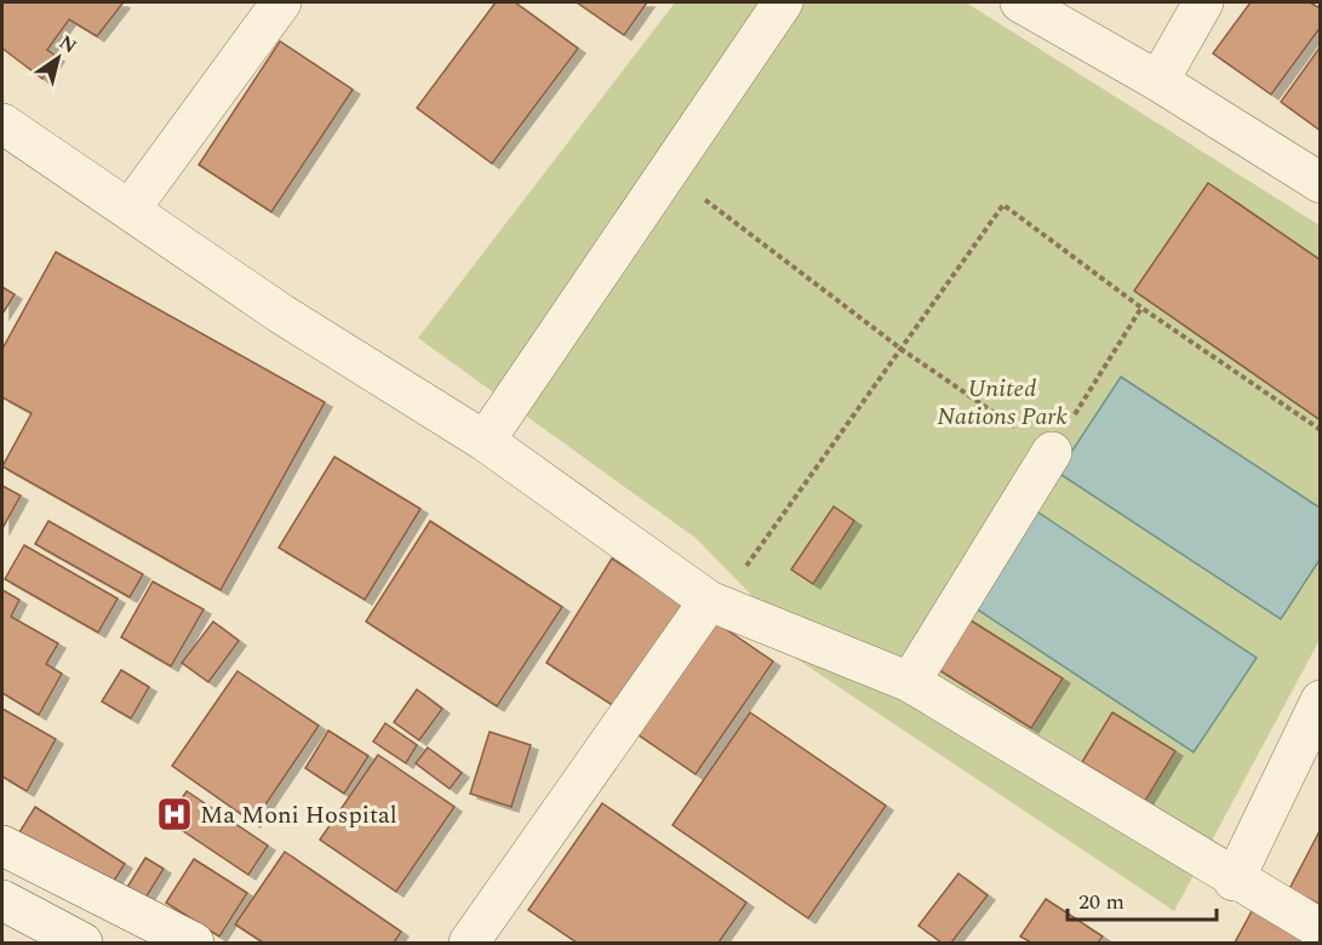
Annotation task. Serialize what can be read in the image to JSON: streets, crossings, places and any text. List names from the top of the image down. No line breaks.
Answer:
{"parks":["United Nations Park"],"places":{"hospital":["Ma Moni Hospital"]},"scale_bar":"20 m","north":"top right"}
